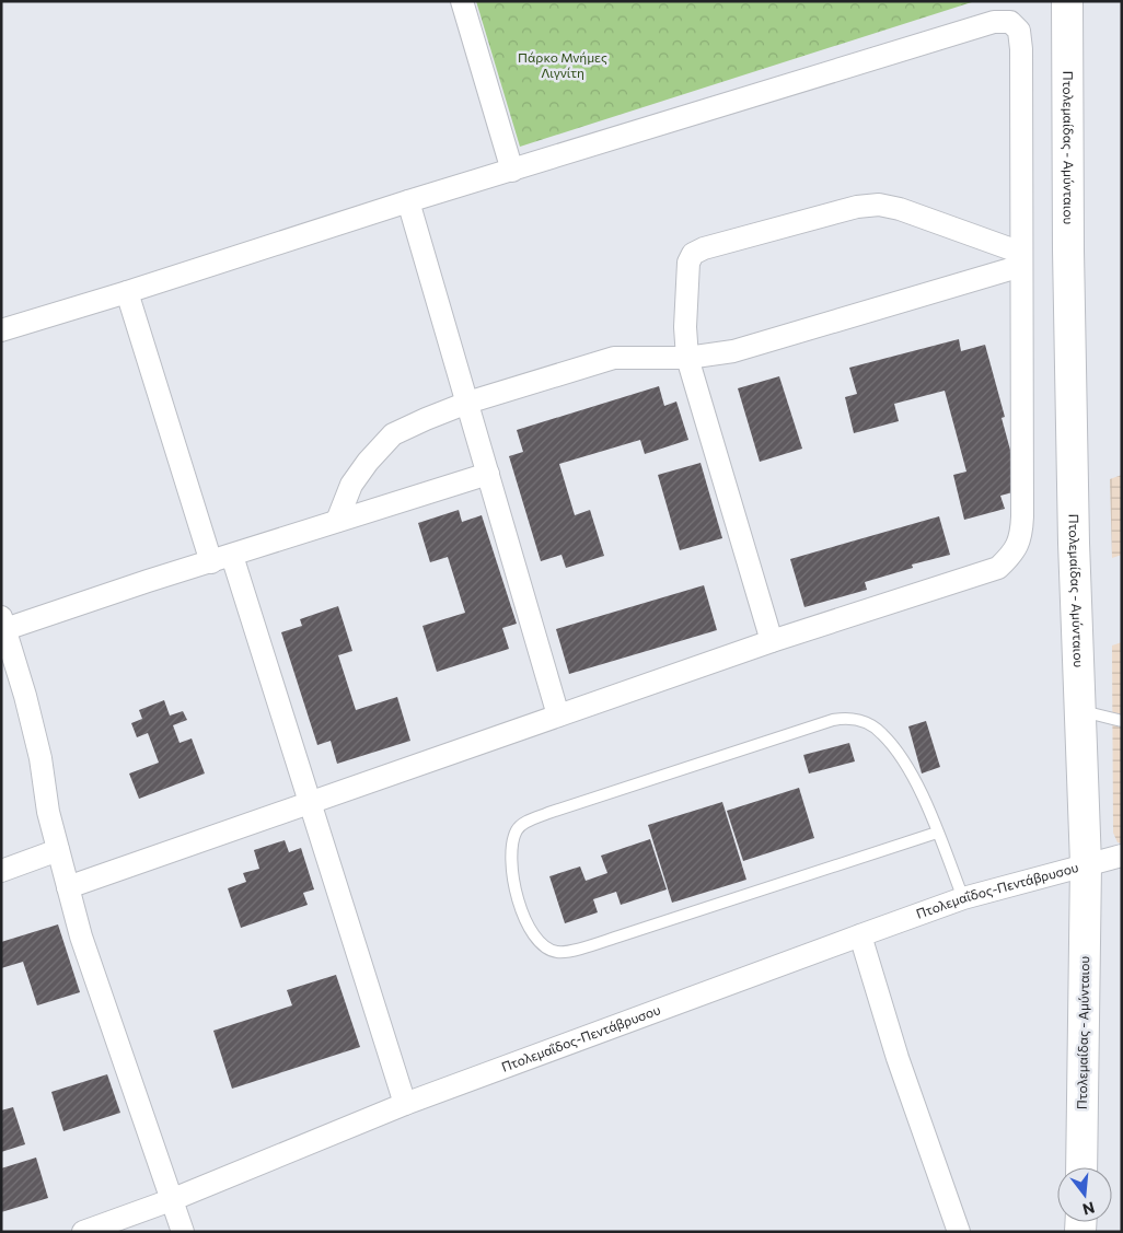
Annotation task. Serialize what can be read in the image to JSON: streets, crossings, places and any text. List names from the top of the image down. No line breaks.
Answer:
{"streets":{"main road":["Πτολεμαίδας - Αμύνταιου"],"street":["Πτολεμαΐδος-Πεντάβρυσου"]},"crossings":[["Πτολεμαίδας - Αμύνταιου","Πτολεμαΐδος-Πεντάβρυσου"]],"parks":["Πάρκο Μνήμες Λιγνίτη"],"north":"bottom"}
